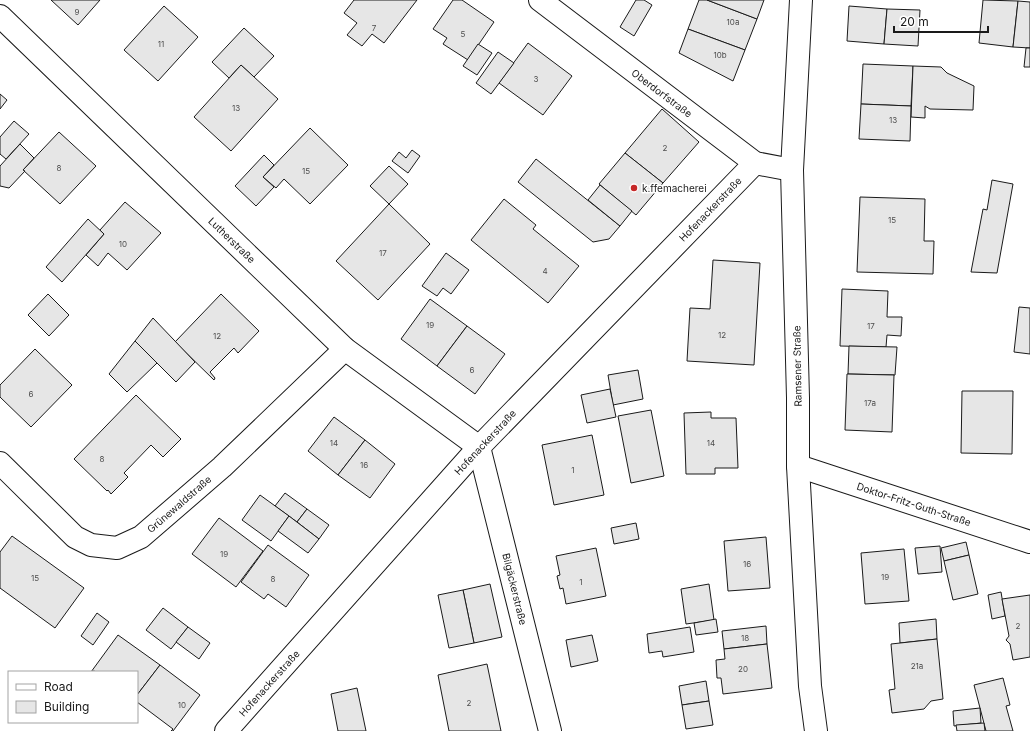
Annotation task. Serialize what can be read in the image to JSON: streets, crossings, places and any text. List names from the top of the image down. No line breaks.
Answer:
{"streets":{"street":["Oberdorfstraße","Hofenackerstraße","Lutherstraße","Ramsener Straße","Grünewaldstraße","Doktor-Fritz-Guth-Straße","Bilgäckerstraße"]},"crossings":[["Oberdorfstraße","Hofenackerstraße"],["Oberdorfstraße","Ramsener Straße"],["Hofenackerstraße","Lutherstraße"],["Hofenackerstraße","Bilgäckerstraße"],["Lutherstraße","Grünewaldstraße"],["Lutherstraße","Bilgäckerstraße"],["Ramsener Straße","Doktor-Fritz-Guth-Straße"]],"places":["k.ffemacherei"],"house_numbers":["9","10a","7","5","11","10b","3","13","13","2","8","15","15","10","17","4","19","17","12","12","6","6","17a","14","14","8","16","1","19","16","19","15","8","1","2","18","21a","20","2","10"],"legend":["Road","Building"],"scale_bar":"20 m"}
